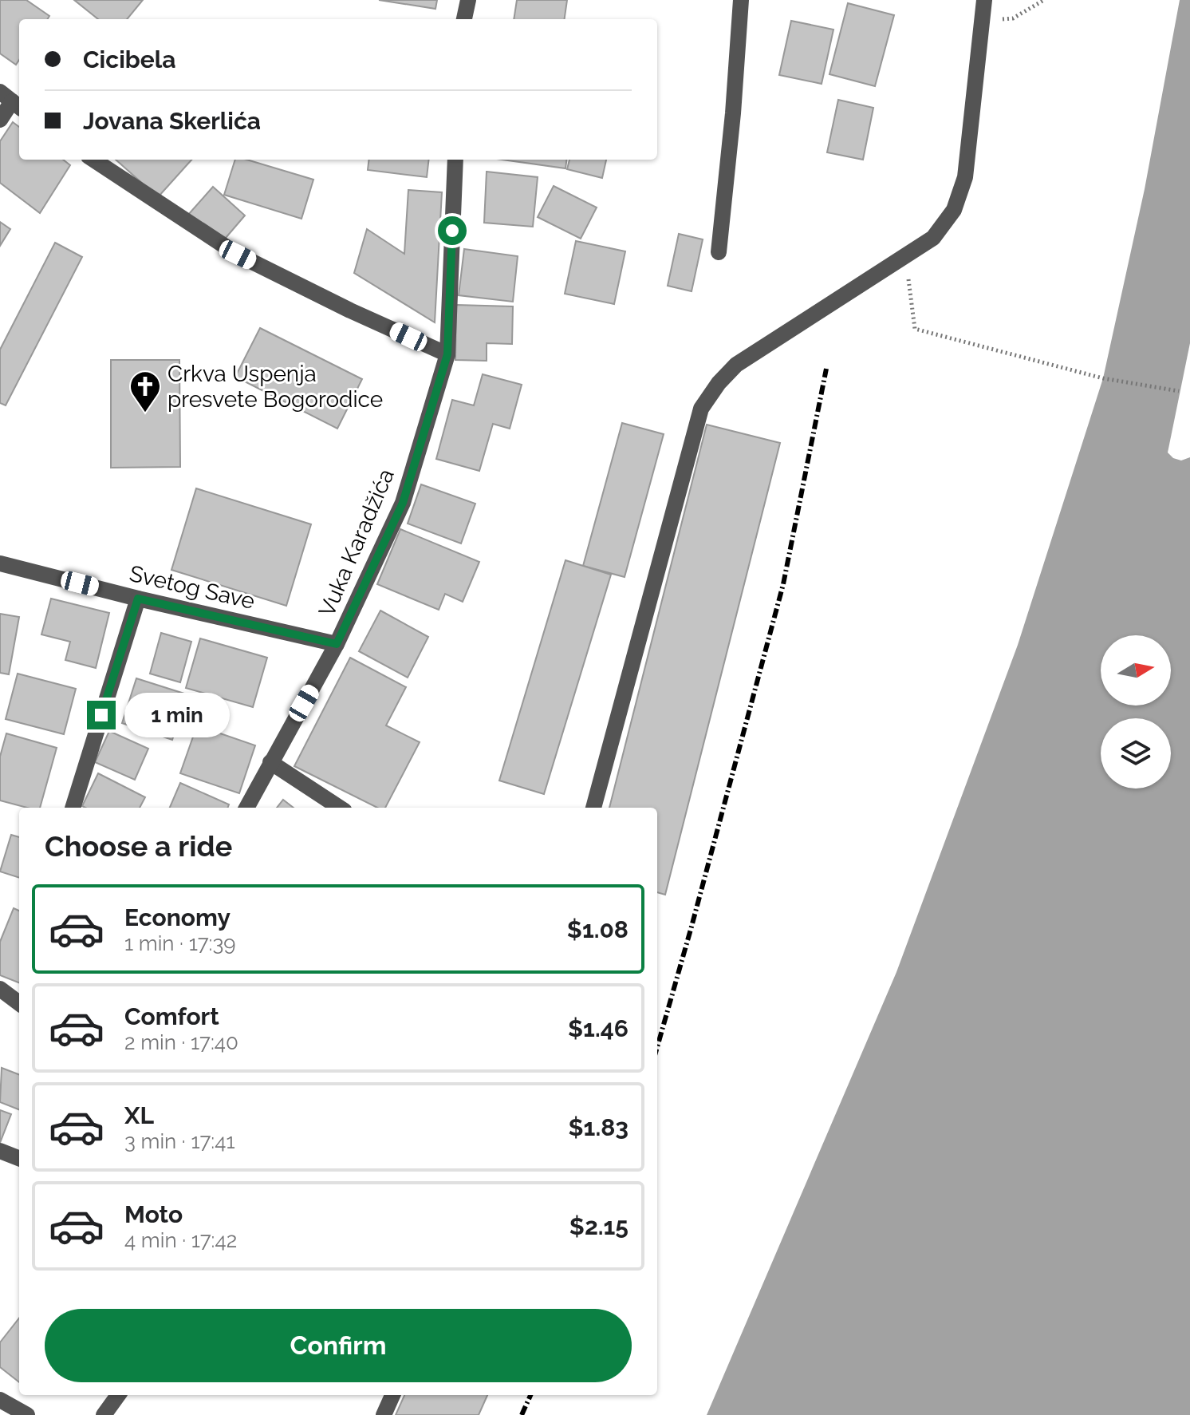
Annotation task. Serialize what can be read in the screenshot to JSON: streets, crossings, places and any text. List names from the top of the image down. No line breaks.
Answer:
{"streets":{"street":["Vuka Karadžića","Svetog Save"]},"crossings":[["Vuka Karadžića","Svetog Save"]],"places":{"church":["Crkva Uspenja presvete Bogorodice"]},"north":"right","page":{"banner":["Cicibela","Jovana Skerlića"],"bubble":"1 min","heading":"Choose a ride","list":[{"name":"Economy","note":"1 min · 17:39","value":"$1.08"},{"name":"Comfort","note":"2 min · 17:40","value":"$1.46"},{"name":"XL","note":"3 min · 17:41","value":"$1.83"},{"name":"Moto","note":"4 min · 17:42","value":"$2.15"}],"buttons":"Confirm"}}
